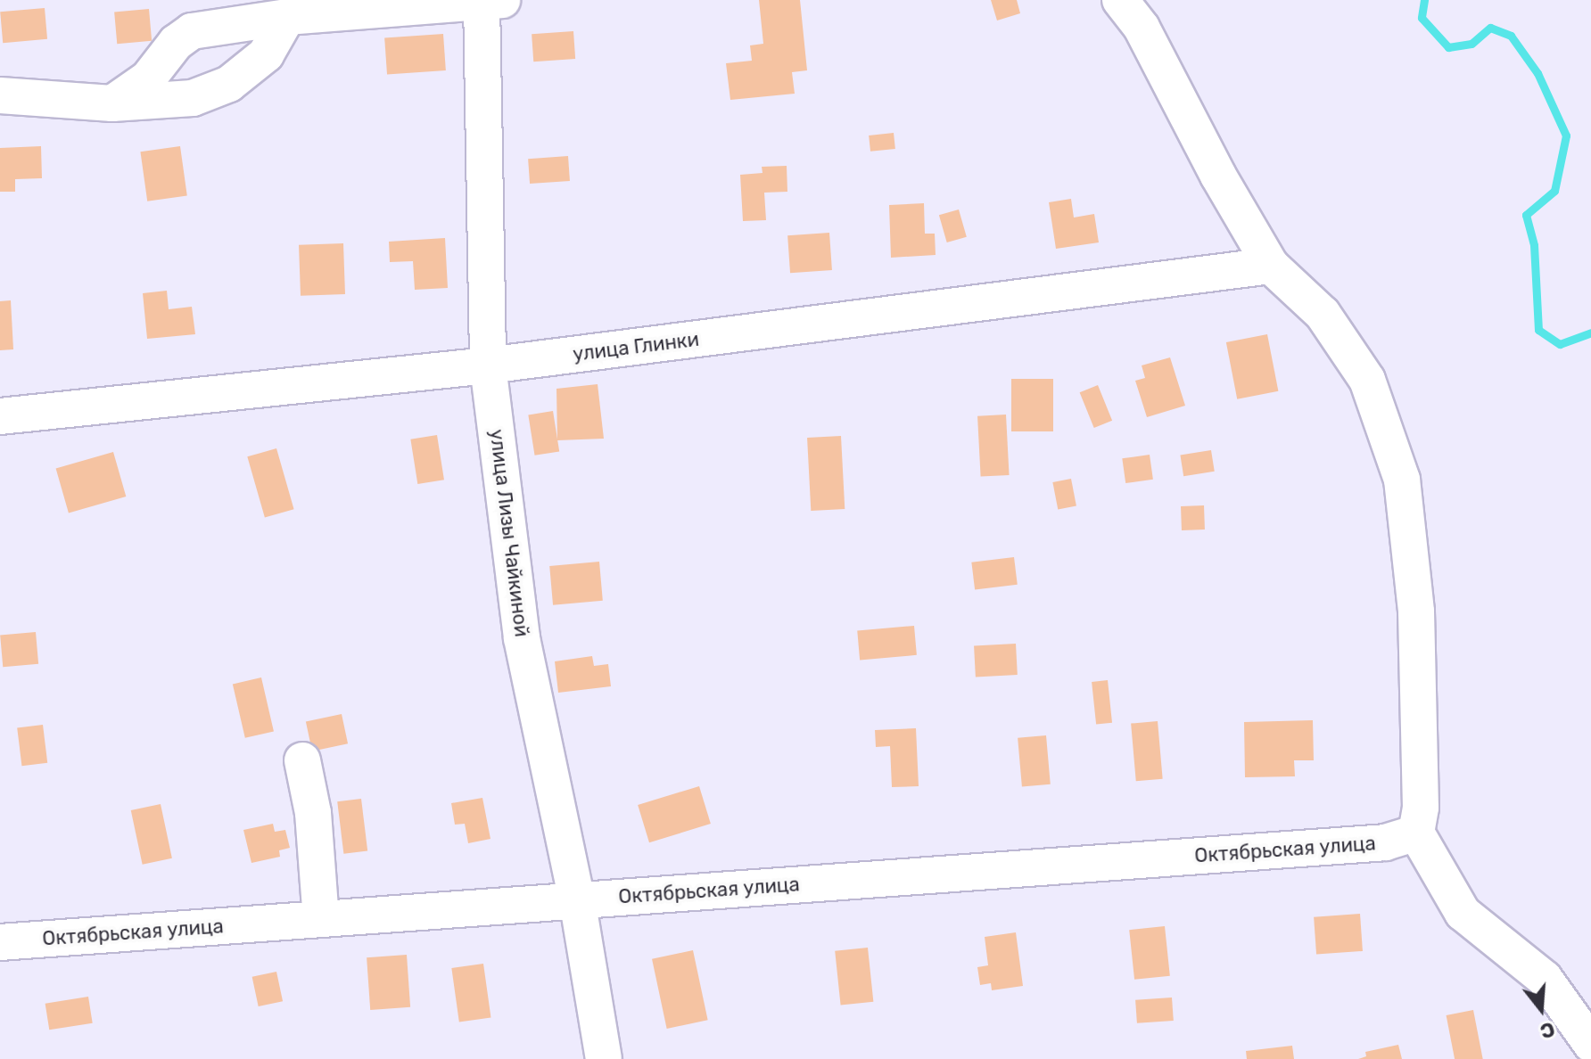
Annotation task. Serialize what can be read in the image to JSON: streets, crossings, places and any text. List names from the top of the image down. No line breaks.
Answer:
{"streets":{"street":["улица Глинки","улица Лизы Чайкиной","Октябрьская улица"]},"crossings":[["улица Глинки","улица Лизы Чайкиной"],["улица Лизы Чайкиной","Октябрьская улица"]],"north":"bottom"}
